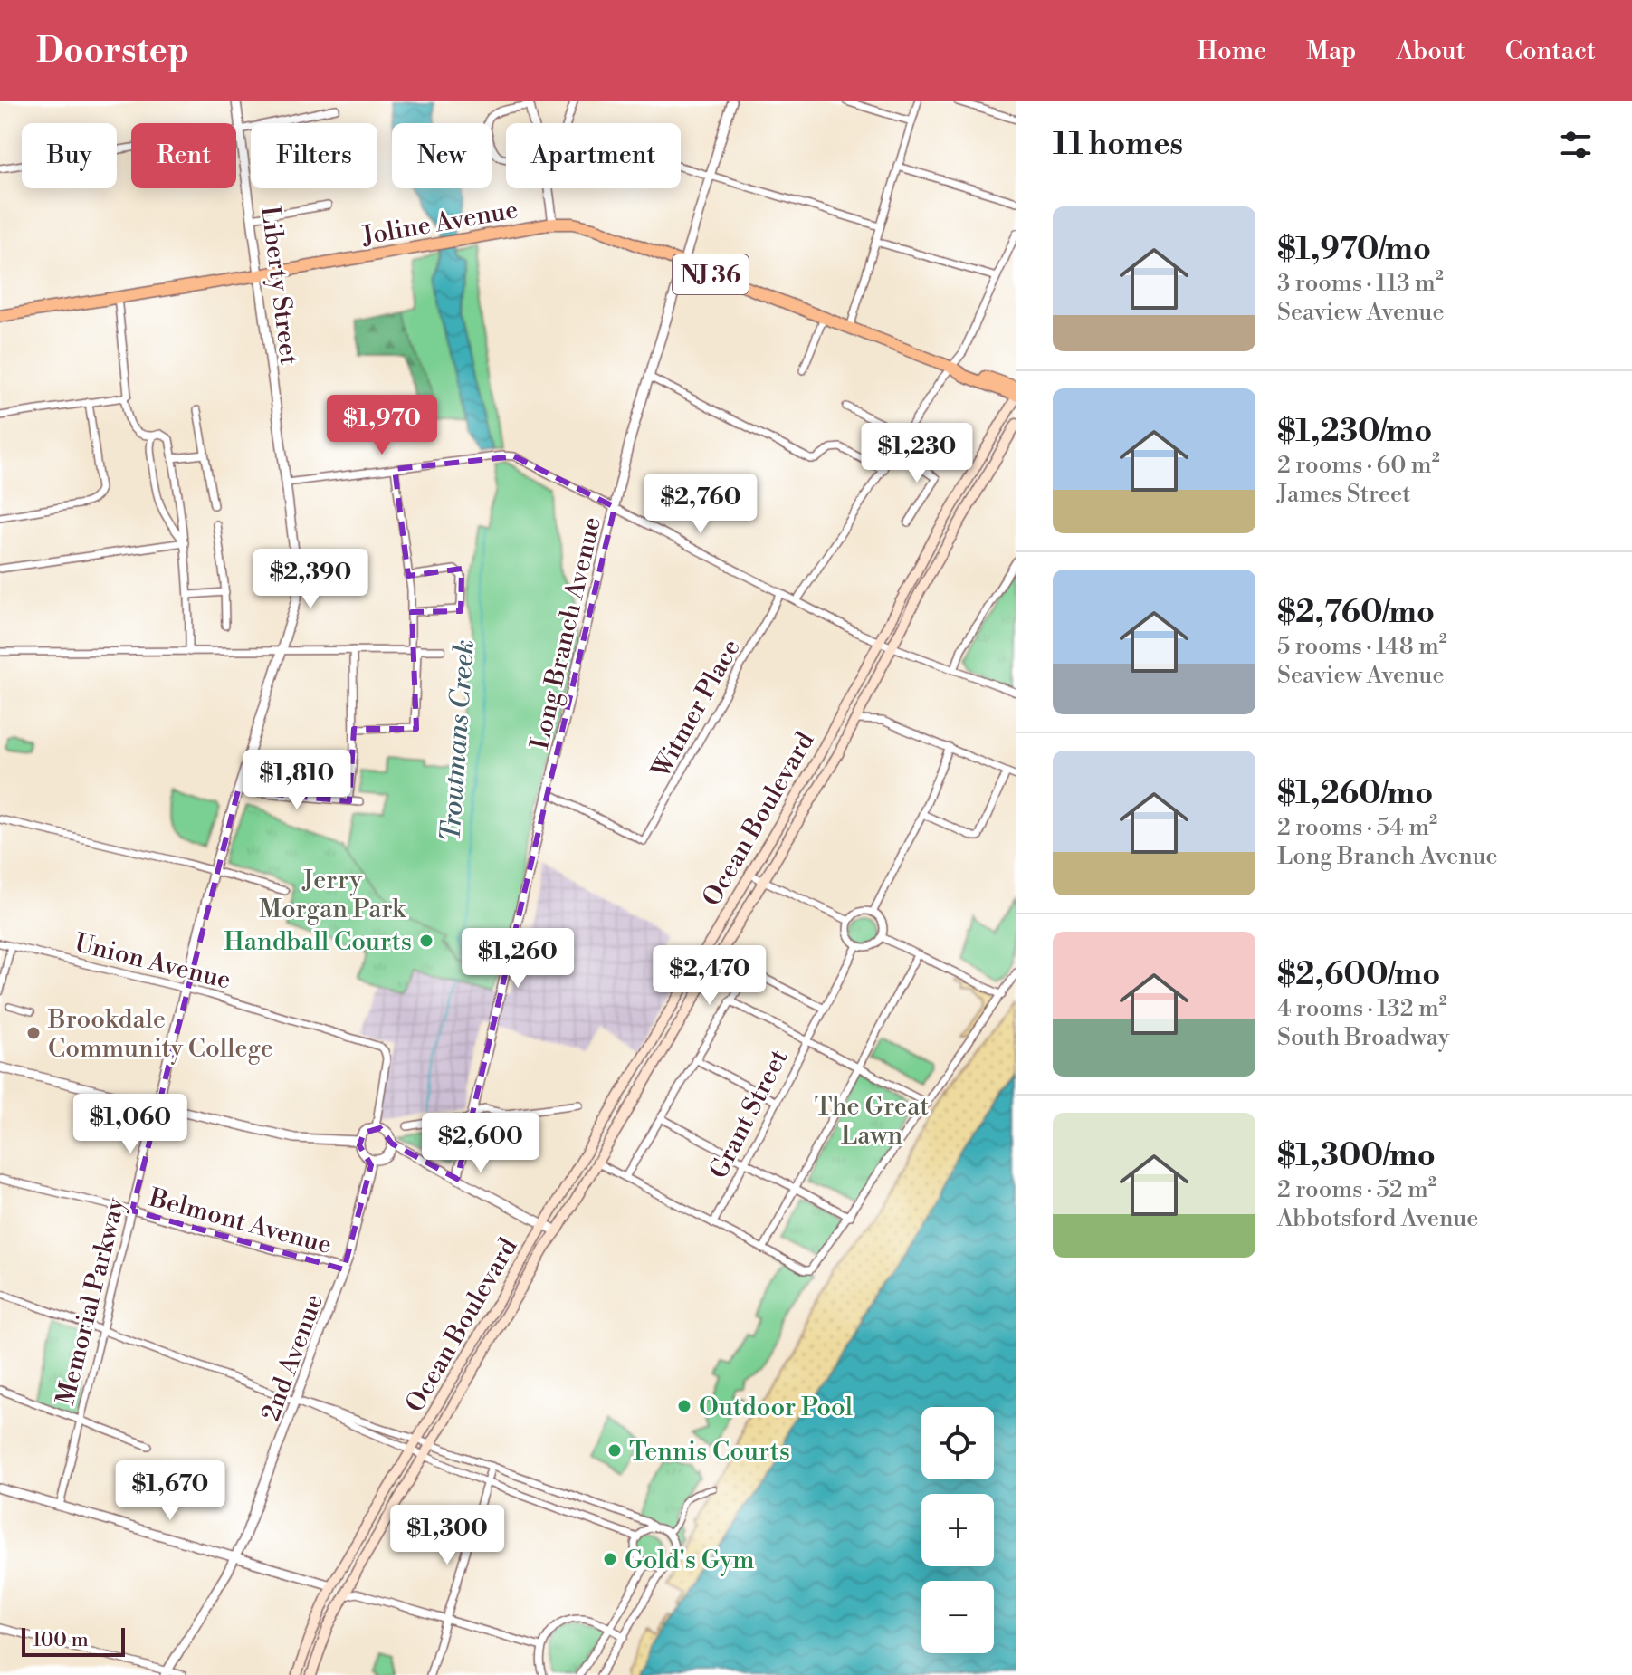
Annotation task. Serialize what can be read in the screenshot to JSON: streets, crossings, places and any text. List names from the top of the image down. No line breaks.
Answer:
{"streets":{"main road":["Joline Avenue","NJ 36","Ocean Boulevard"],"street":["Liberty Street","Long Branch Avenue","Witmer Place","Union Avenue","Grant Street","Belmont Avenue","Memorial Parkway","2nd Avenue"]},"crossings":[["Joline Avenue","Liberty Street"],["Joline Avenue","Long Branch Avenue"],["Joline Avenue","Ocean Boulevard"],["Liberty Street","Union Avenue"],["Liberty Street","Memorial Parkway"],["Long Branch Avenue","Witmer Place"],["Union Avenue","2nd Avenue"],["Belmont Avenue","Memorial Parkway"],["Belmont Avenue","2nd Avenue"]],"water":["Troutmans Creek"],"parks":["Jerry Morgan Park","The Great Lawn"],"places":["Handball Courts","Brookdale Community College","Outdoor Pool","Tennis Courts","Gold's Gym"],"scale_bar":"100 m","page":{"header":"Doorstep","nav":["Home","Map","About","Contact"],"heading":"11 homes","chip":["Buy","Rent","Filters","New","Apartment"],"list":[{"name":"$1,970/mo","note":"3 rooms · 113 m² · Seaview Avenue"},{"name":"$1,230/mo","note":"2 rooms · 60 m² · James Street"},{"name":"$2,760/mo","note":"5 rooms · 148 m² · Seaview Avenue"},{"name":"$1,260/mo","note":"2 rooms · 54 m² · Long Branch Avenue"},{"name":"$2,600/mo","note":"4 rooms · 132 m² · South Broadway"},{"name":"$1,300/mo","note":"2 rooms · 52 m² · Abbotsford Avenue"}],"price":["$1,970","$1,230","$2,760","$2,390","$1,810","$1,260","$2,470","$1,060","$2,600","$1,670","$1,300"],"map_buttons":["+","−"],"scale":"100 m"}}
